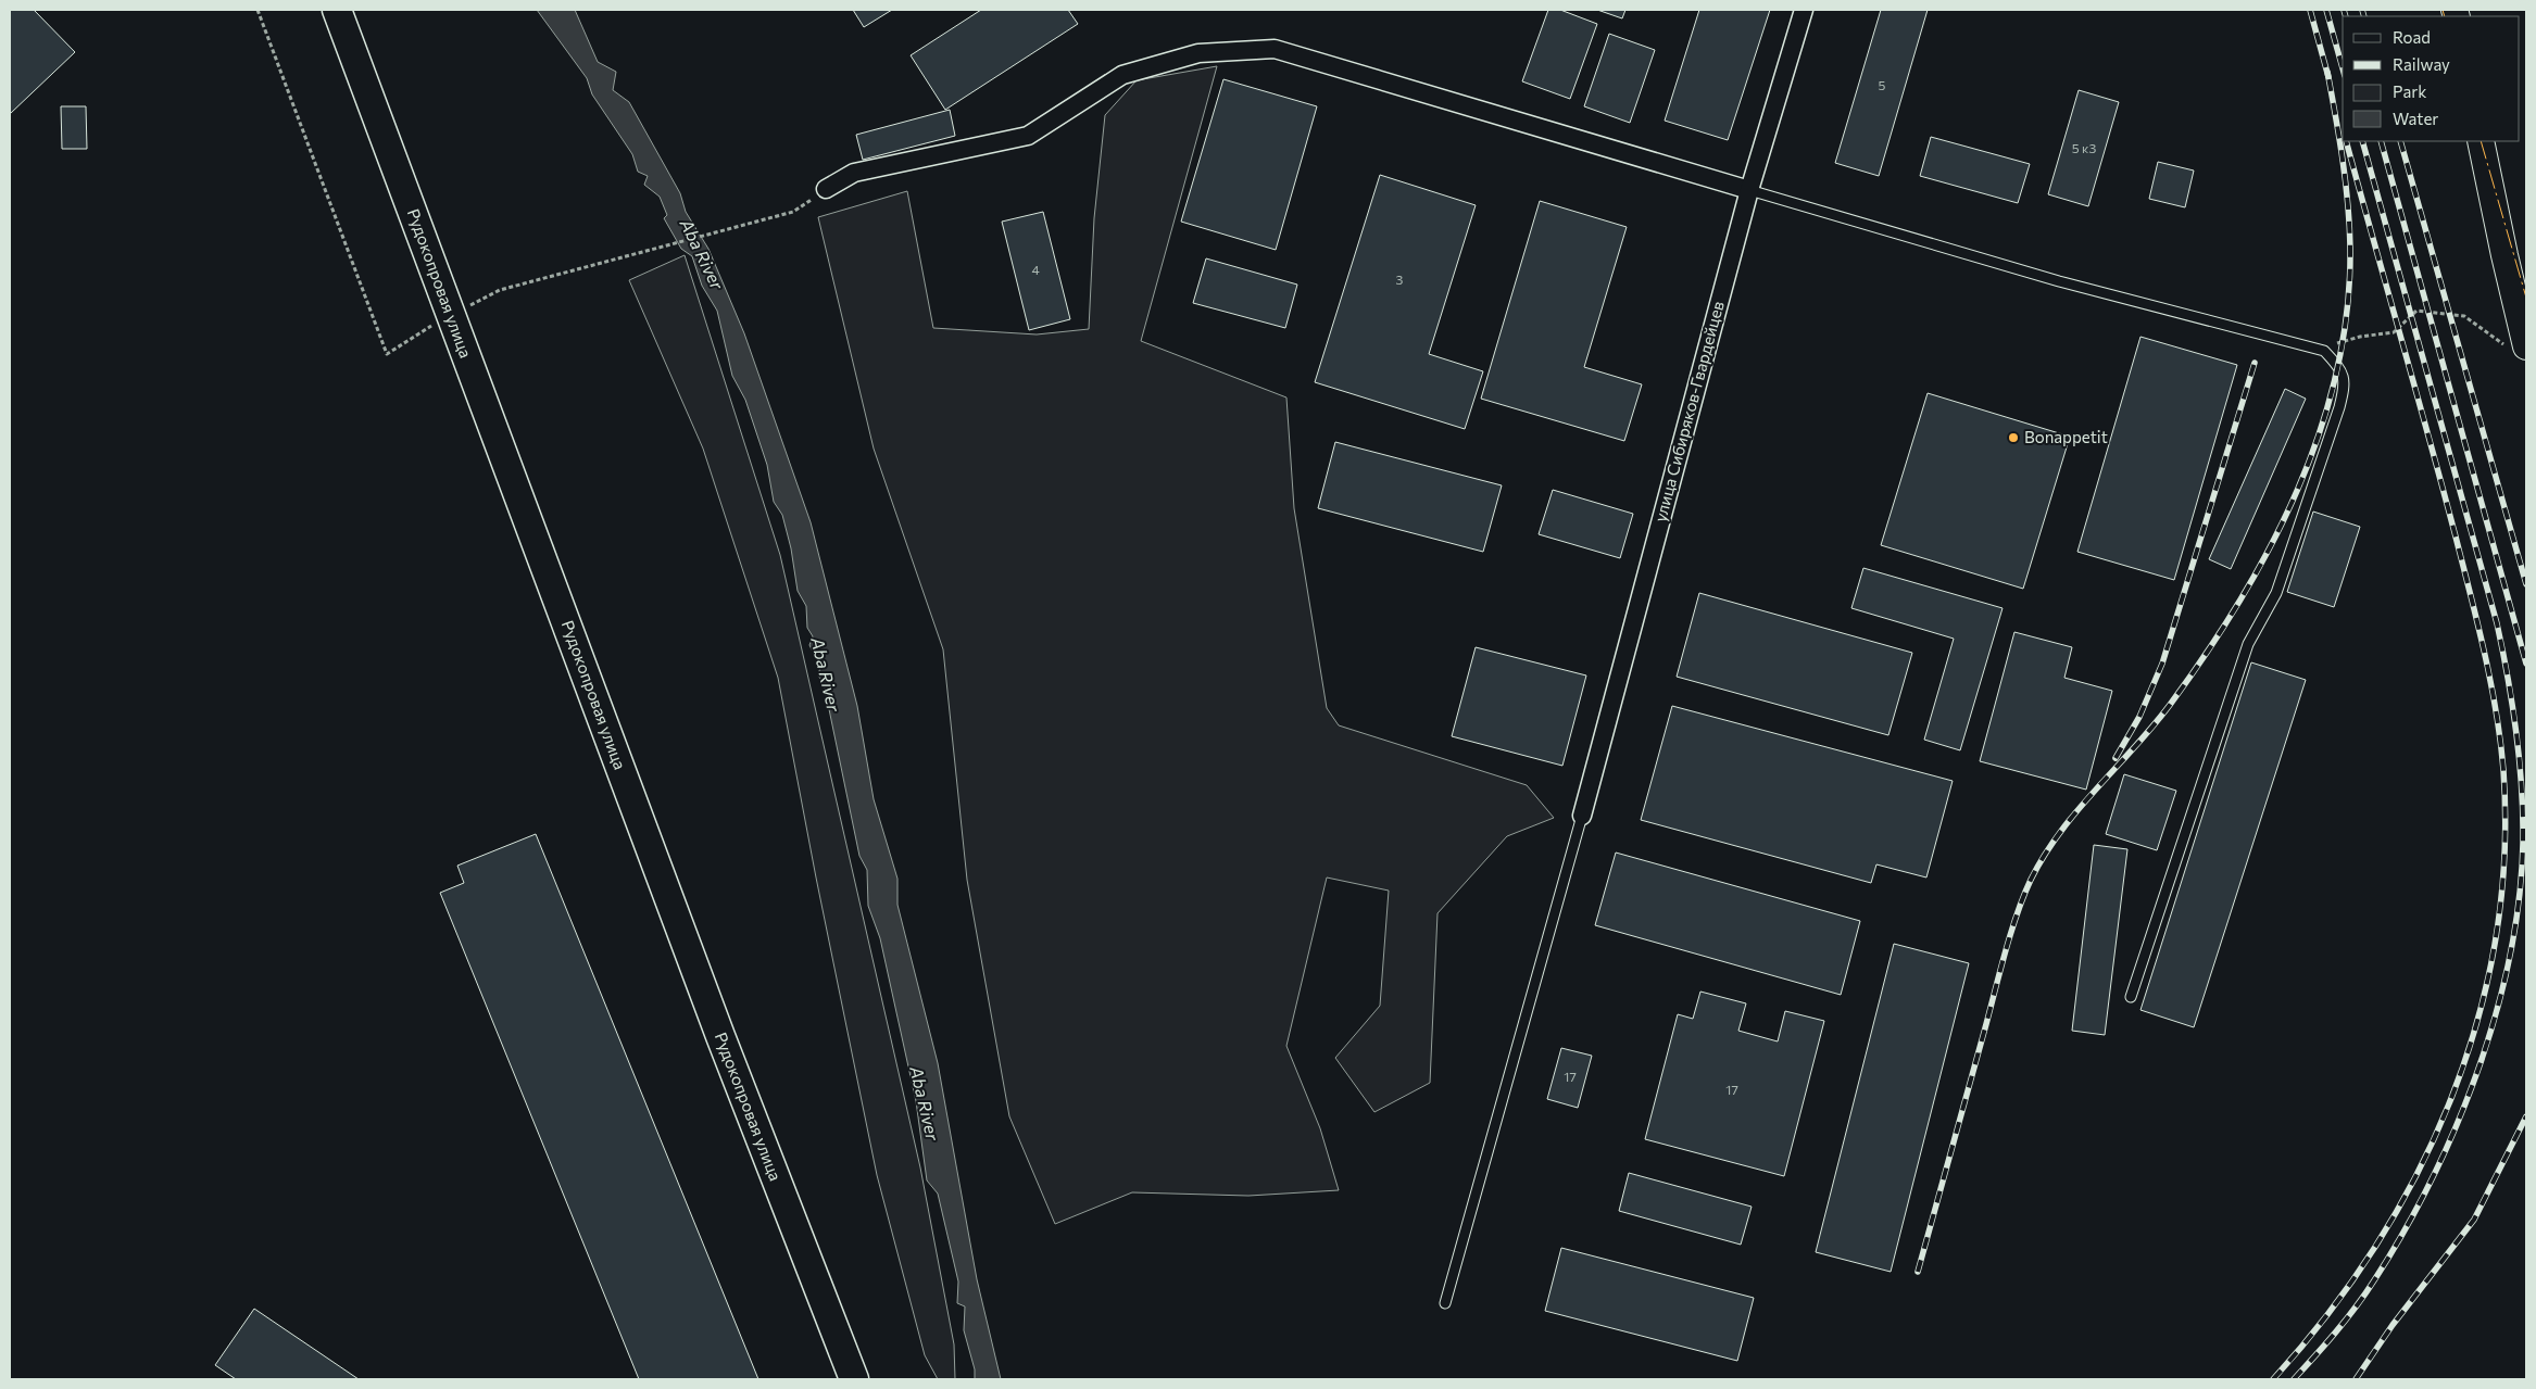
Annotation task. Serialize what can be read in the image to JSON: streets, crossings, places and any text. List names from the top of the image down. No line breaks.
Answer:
{"streets":{"main road":["Рудокопровая улица"],"street":["улица Сибиряков-Гвардейцев"]},"water":["Aba River"],"places":["Bonappetit"],"house_numbers":["5","5 к3","4","3","17","17"],"legend":["Road","Railway","Park","Water"]}
